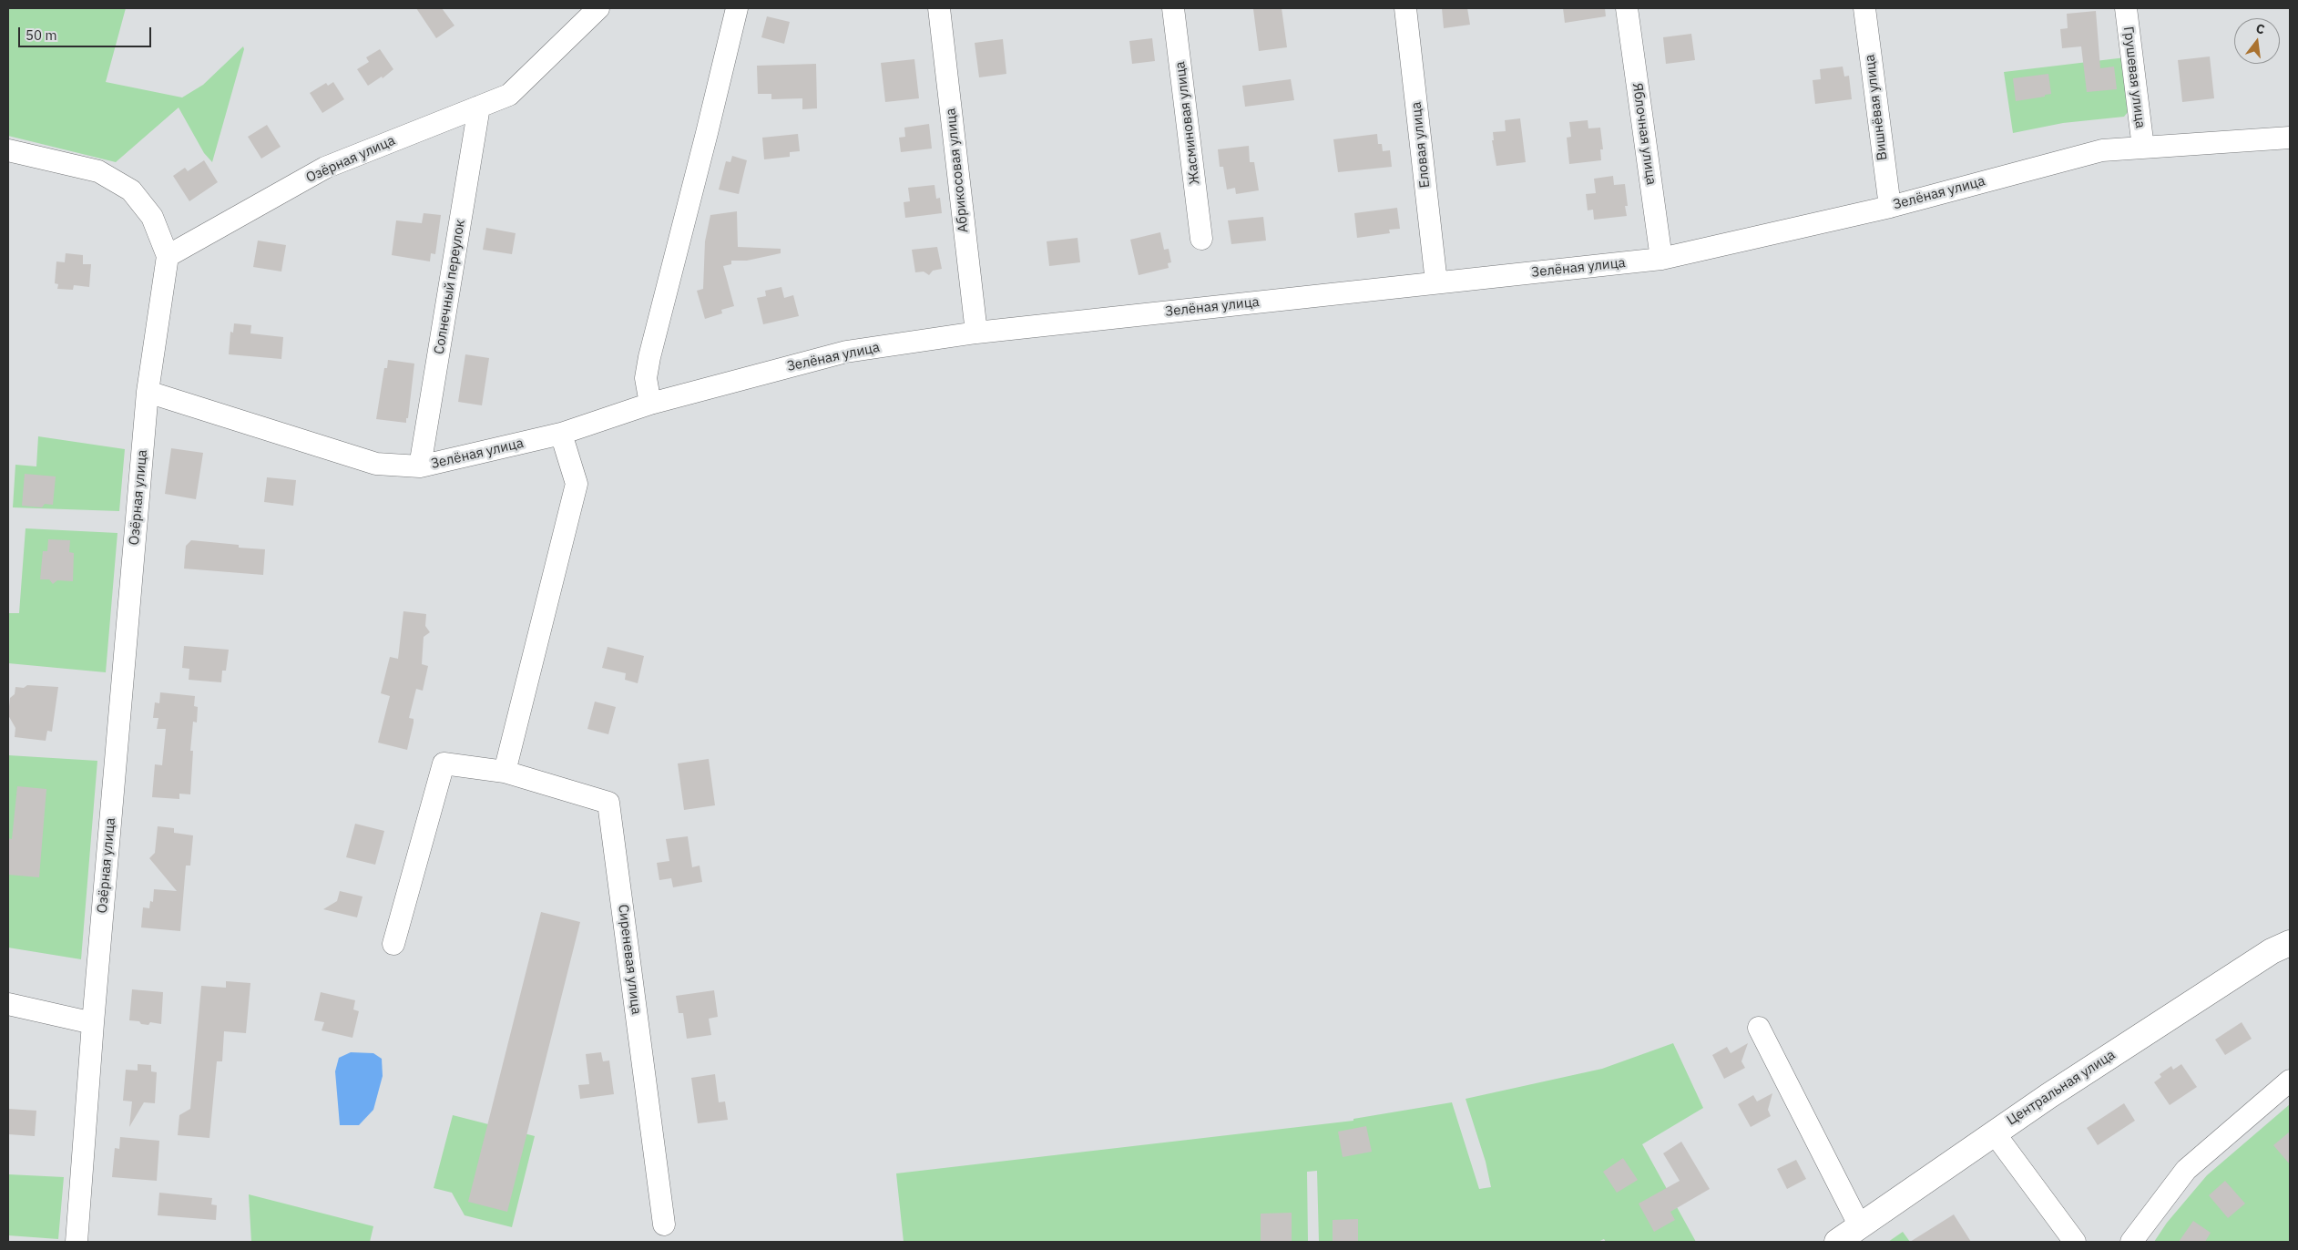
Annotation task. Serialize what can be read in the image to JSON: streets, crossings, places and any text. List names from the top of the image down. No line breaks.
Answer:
{"streets":{"main road":["Центральная улица"],"street":["Грушевая улица","Вишнёвая улица","Жасминовая улица","Яблочная улица","Еловая улица","Озёрная улица","Абрикосовая улица","Зелёная улица","Солнечный переулок","Сиреневая улица"]},"crossings":[["Грушевая улица","Зелёная улица"],["Вишнёвая улица","Зелёная улица"],["Яблочная улица","Зелёная улица"],["Еловая улица","Зелёная улица"],["Озёрная улица","Зелёная улица"],["Озёрная улица","Солнечный переулок"],["Абрикосовая улица","Зелёная улица"],["Зелёная улица","Солнечный переулок"]],"scale_bar":"50 m","north":"top"}
